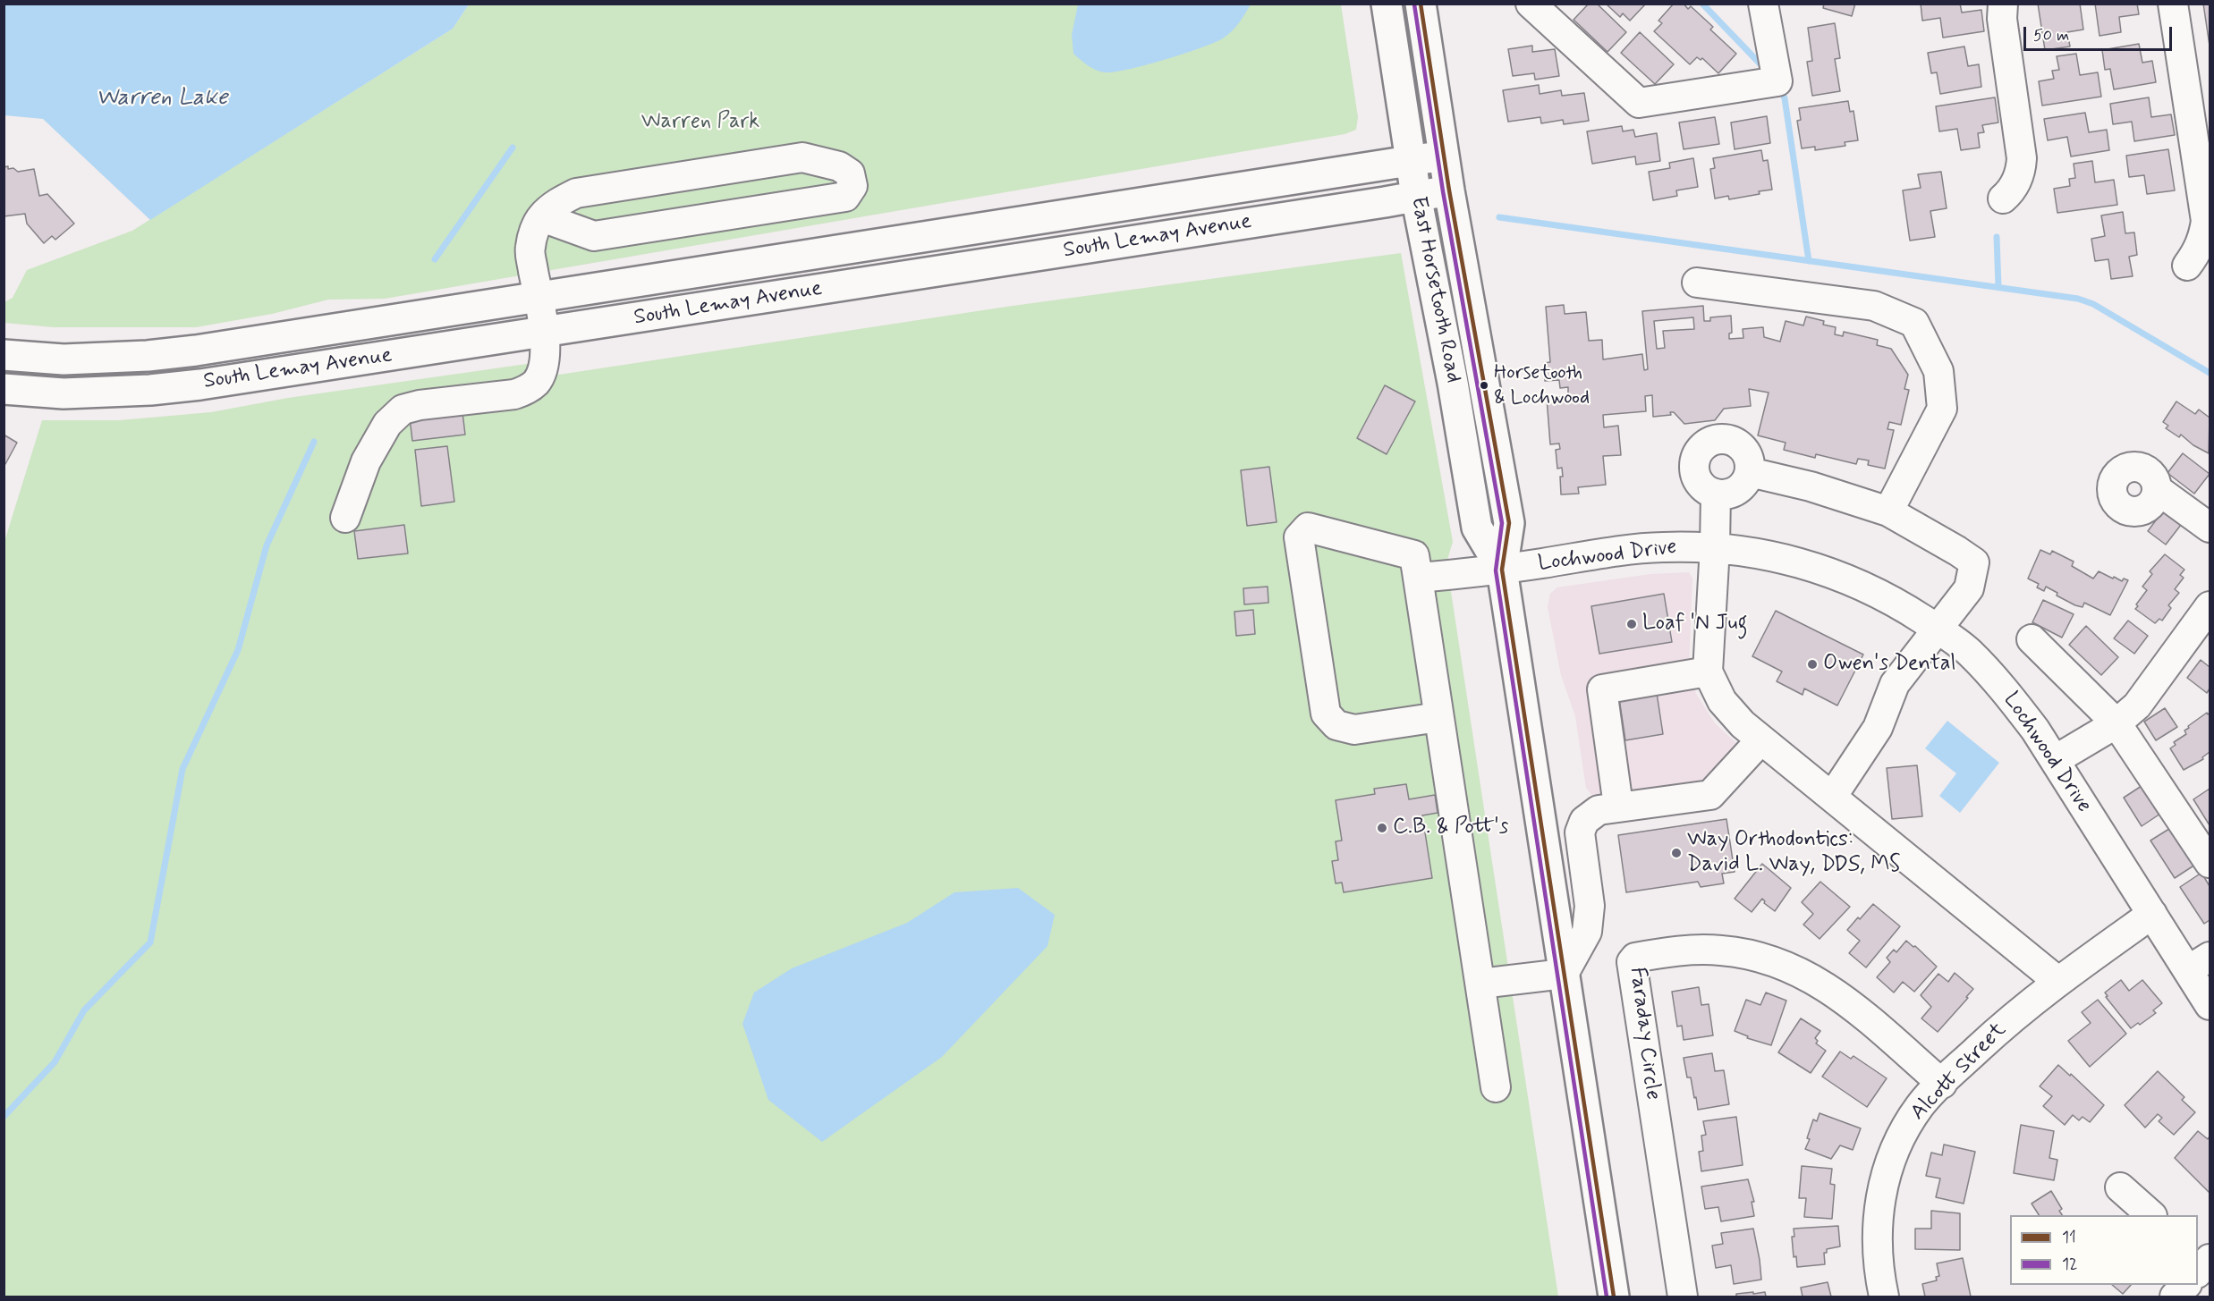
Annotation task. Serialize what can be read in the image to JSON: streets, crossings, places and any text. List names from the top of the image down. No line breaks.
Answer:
{"streets":{"main road":["South Lemay Avenue","East Horsetooth Road"],"street":["Lochwood Drive","Faraday Circle","Alcott Street"]},"crossings":[["South Lemay Avenue","East Horsetooth Road"],["East Horsetooth Road","Lochwood Drive"],["Lochwood Drive","Alcott Street"],["Faraday Circle","Alcott Street"]],"water":["Warren Lake"],"parks":["Warren Park"],"places":["Horsetooth & Lochwood","Loaf 'N Jug","Owen's Dental","C.B. & Pott's","Way Orthodontics: David L. Way, DDS, MS"],"lines":["transit line 11","transit line 12"],"legend":["11","12"],"scale_bar":"50 m"}
